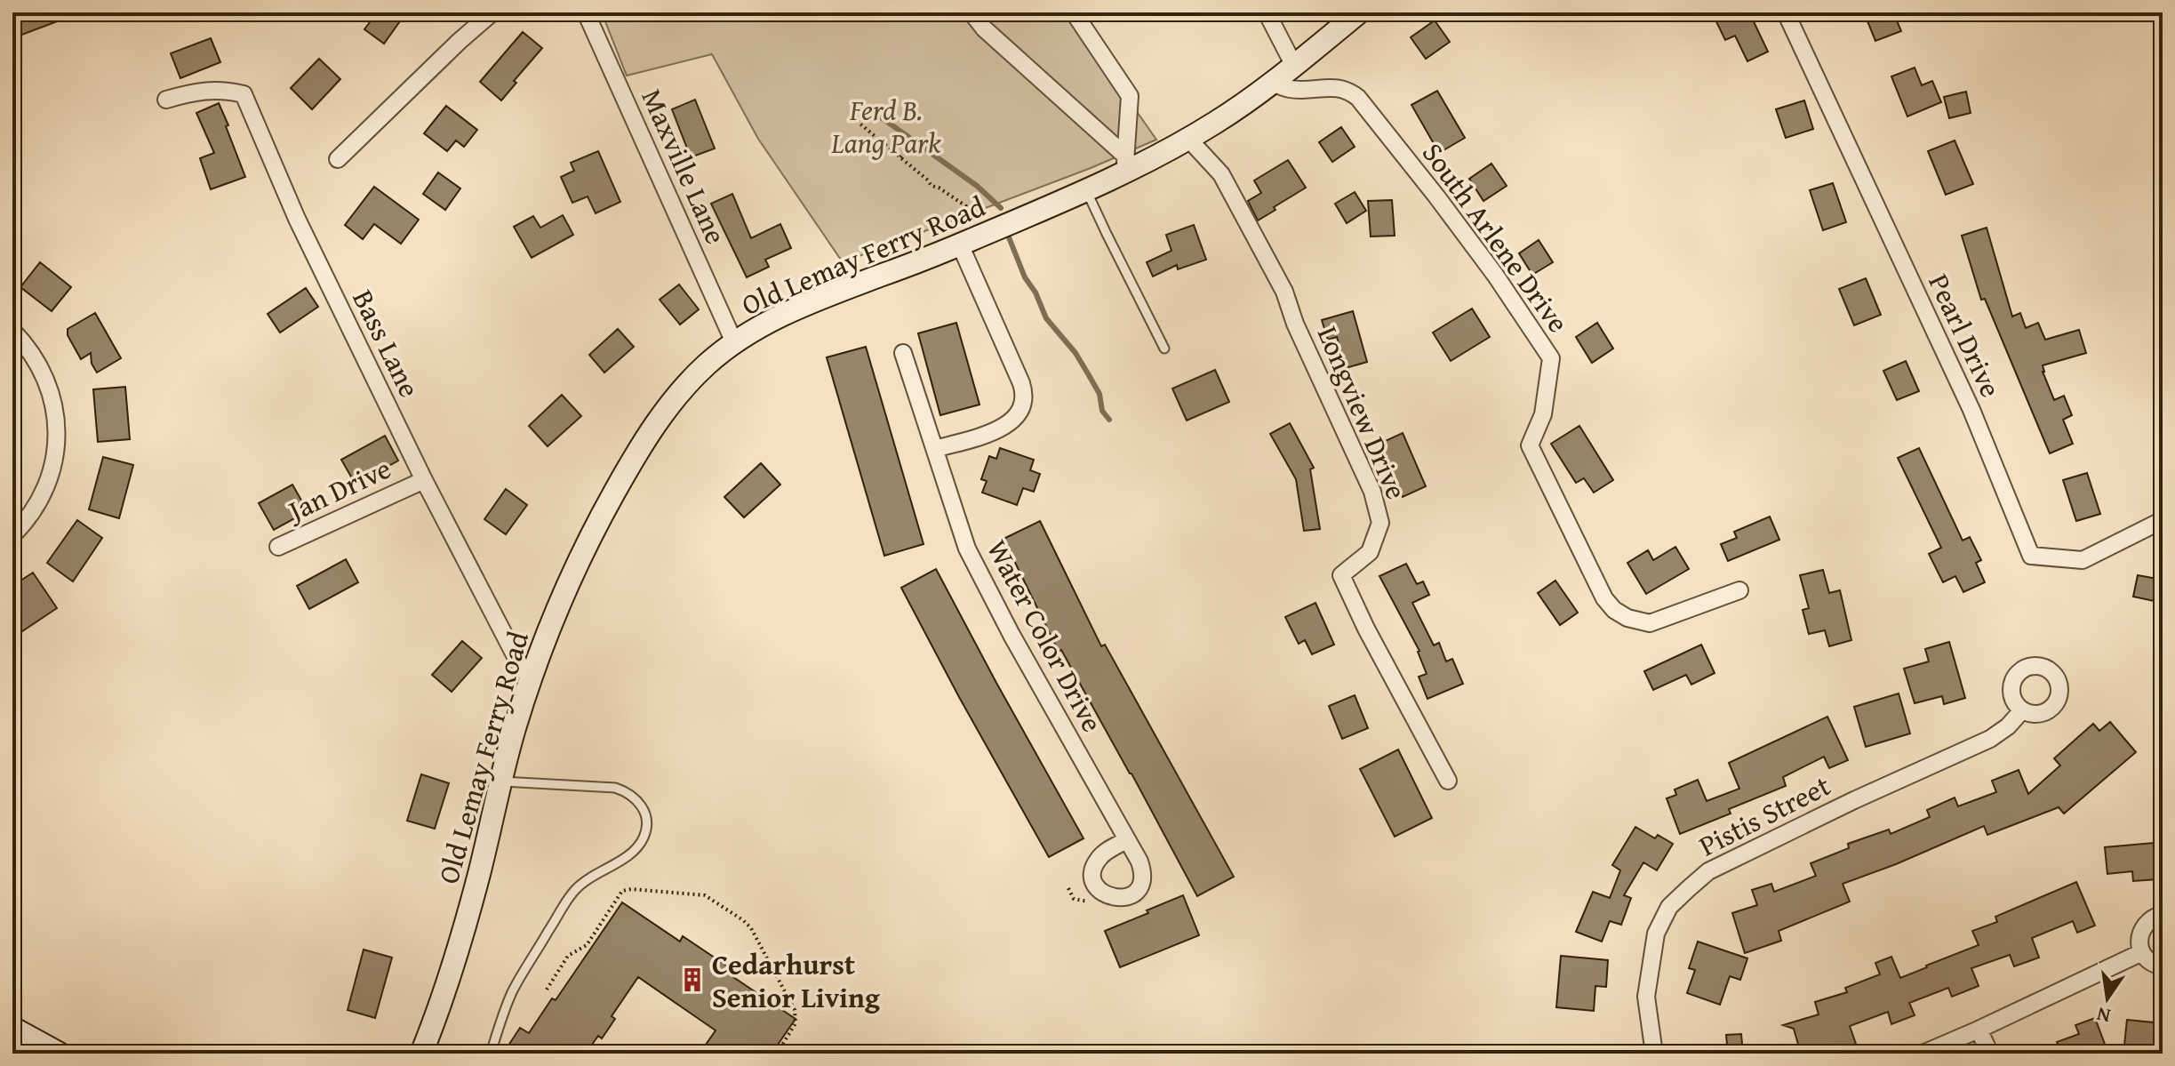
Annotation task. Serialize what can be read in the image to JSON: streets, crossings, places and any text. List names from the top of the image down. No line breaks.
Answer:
{"streets":{"main road":["Old Lemay Ferry Road"],"street":["Maxville Lane","South Arlene Drive","Pearl Drive","Bass Lane","Longview Drive","Jan Drive","Water Color Drive","Pistis Street"]},"crossings":[["Maxville Lane","Old Lemay Ferry Road"],["South Arlene Drive","Old Lemay Ferry Road"],["Old Lemay Ferry Road","Bass Lane"],["Old Lemay Ferry Road","Longview Drive"],["Bass Lane","Jan Drive"]],"parks":["Ferd B. Lang Park"],"places":{"building":["Cedarhurst Senior Living"]},"north":"bottom"}
